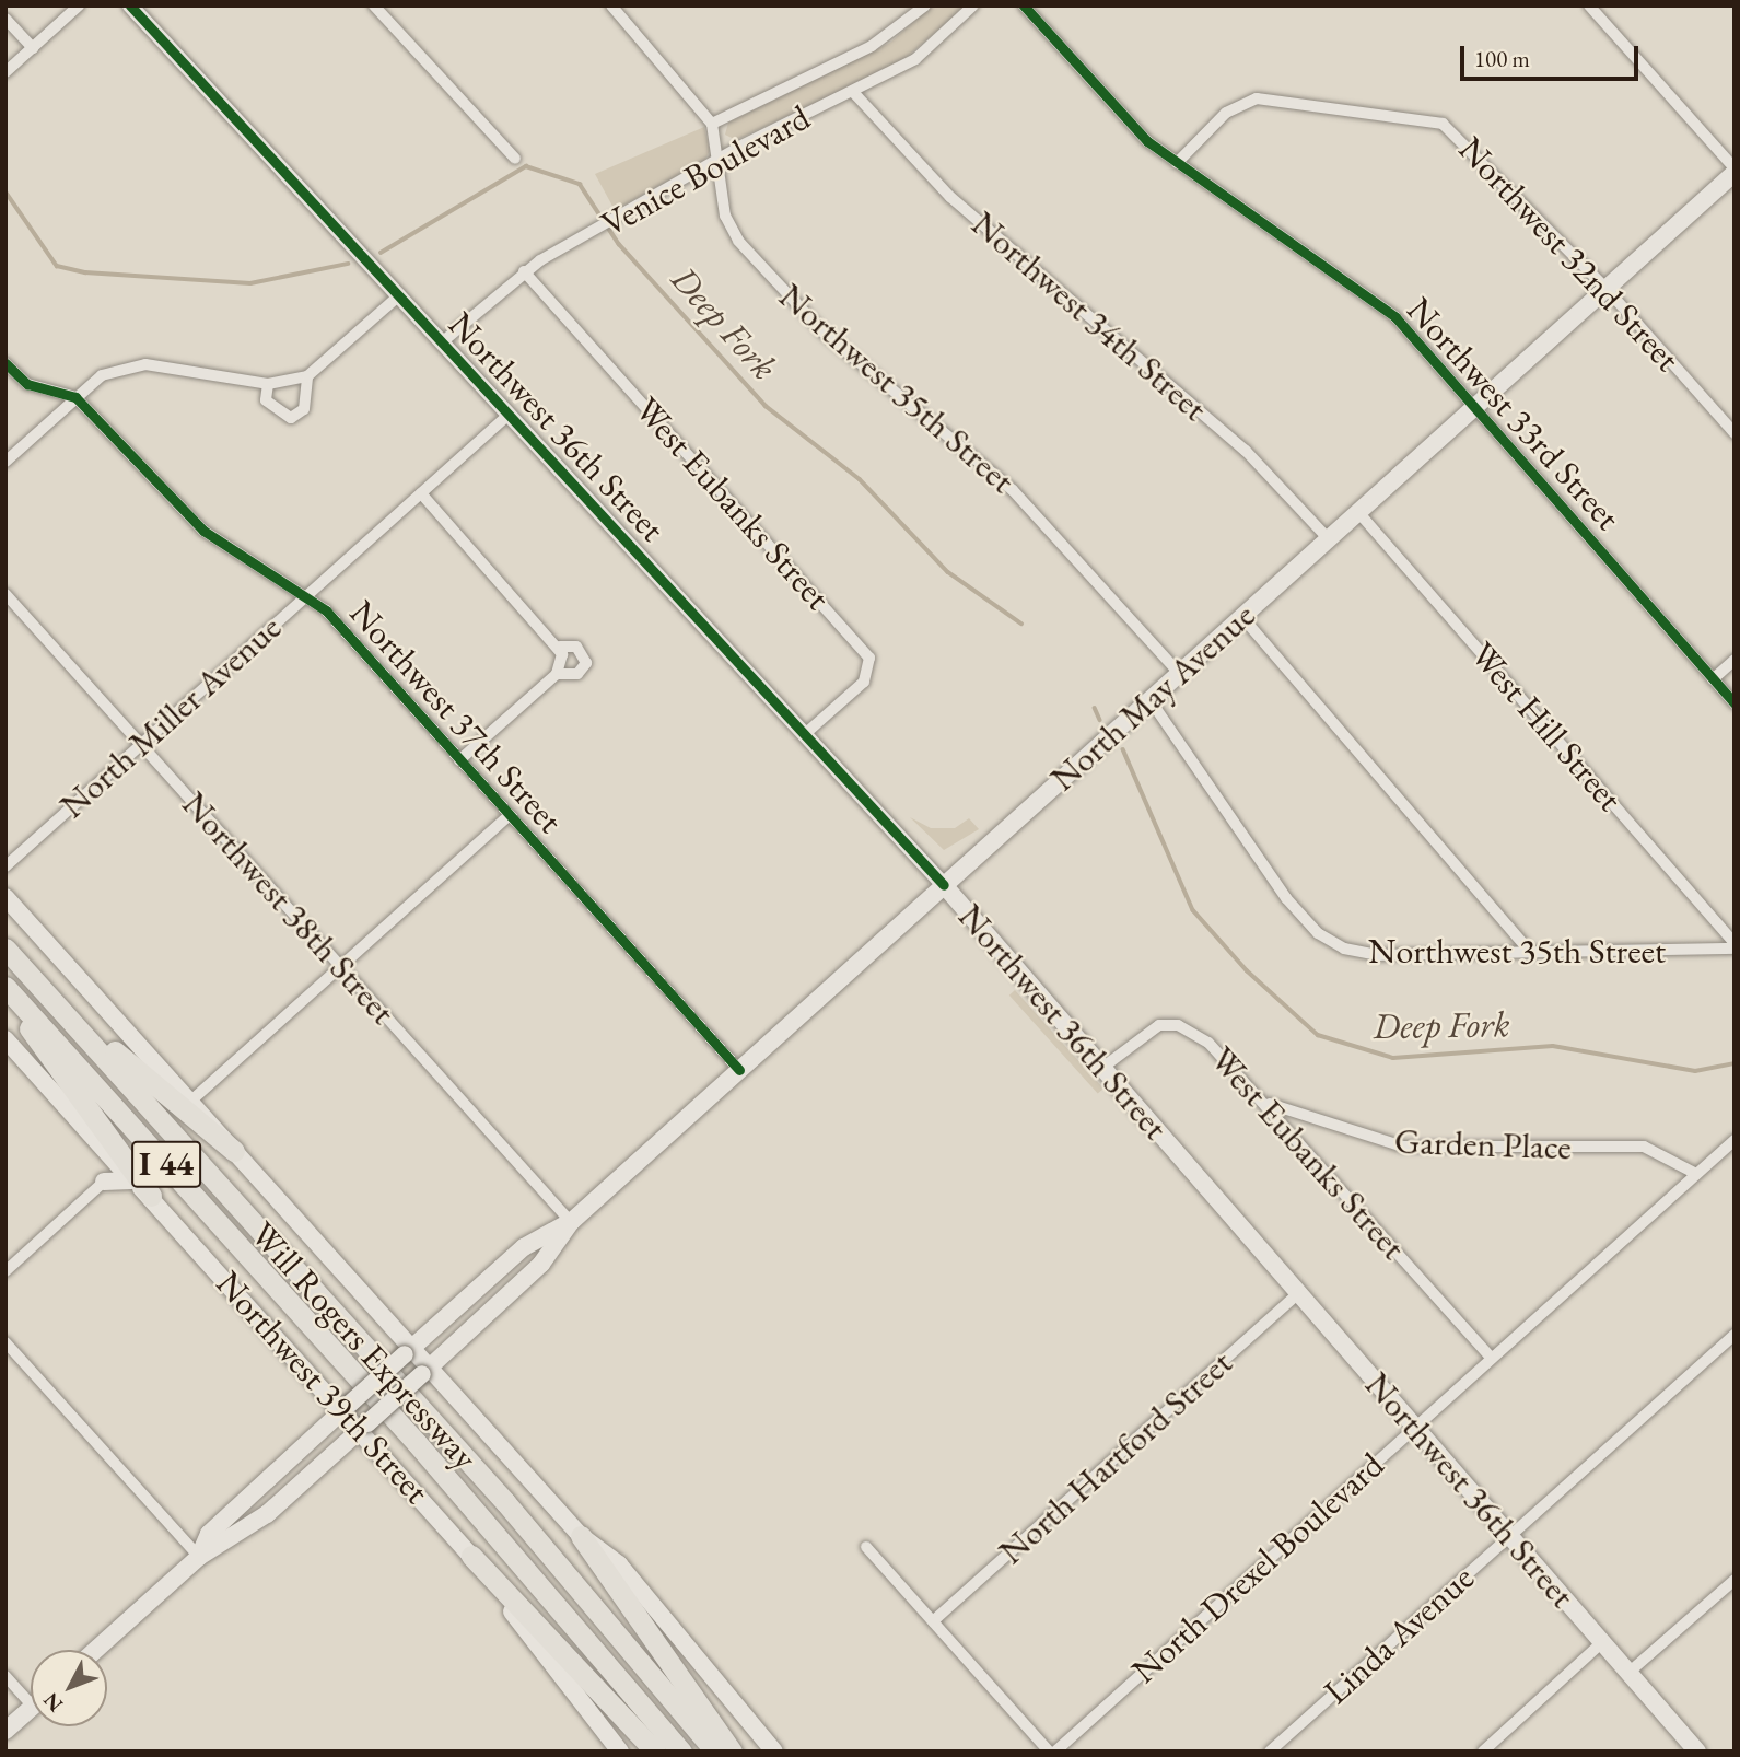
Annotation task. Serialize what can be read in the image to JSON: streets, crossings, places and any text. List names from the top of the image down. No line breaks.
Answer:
{"streets":{"highway":["I 44","Will Rogers Expressway"],"main road":["Northwest 36th Street","North May Avenue","Northwest 39th Street"],"street":["Venice Boulevard","Northwest 32nd Street","Northwest 34th Street","Northwest 35th Street","Northwest 33rd Street","West Eubanks Street","North Miller Avenue","Northwest 37th Street","West Hill Street","Northwest 38th Street","Garden Place","North Hartford Street","North Drexel Boulevard","Linda Avenue"]},"crossings":[["Venice Boulevard","Northwest 34th Street"],["Venice Boulevard","Northwest 35th Street"],["Venice Boulevard","Northwest 36th Street"],["Venice Boulevard","West Eubanks Street"],["Northwest 32nd Street","Northwest 33rd Street"],["Northwest 32nd Street","North May Avenue"],["Northwest 34th Street","North May Avenue"],["Northwest 35th Street","North May Avenue"],["Northwest 33rd Street","North May Avenue"],["Northwest 36th Street","West Eubanks Street"],["Northwest 36th Street","North May Avenue"],["Northwest 36th Street","North Miller Avenue"],["Northwest 36th Street","North Hartford Street"],["Northwest 36th Street","North Drexel Boulevard"],["Northwest 36th Street","Linda Avenue"],["West Eubanks Street","Garden Place"],["West Eubanks Street","North Drexel Boulevard"],["North May Avenue","Northwest 37th Street"],["North May Avenue","West Hill Street"],["North May Avenue","Northwest 38th Street"],["North May Avenue","Northwest 39th Street"],["North Miller Avenue","Northwest 37th Street"],["North Miller Avenue","Northwest 38th Street"],["Garden Place","North Drexel Boulevard"]],"water":["Deep Fork"],"scale_bar":"100 m","north":"bottom left"}
